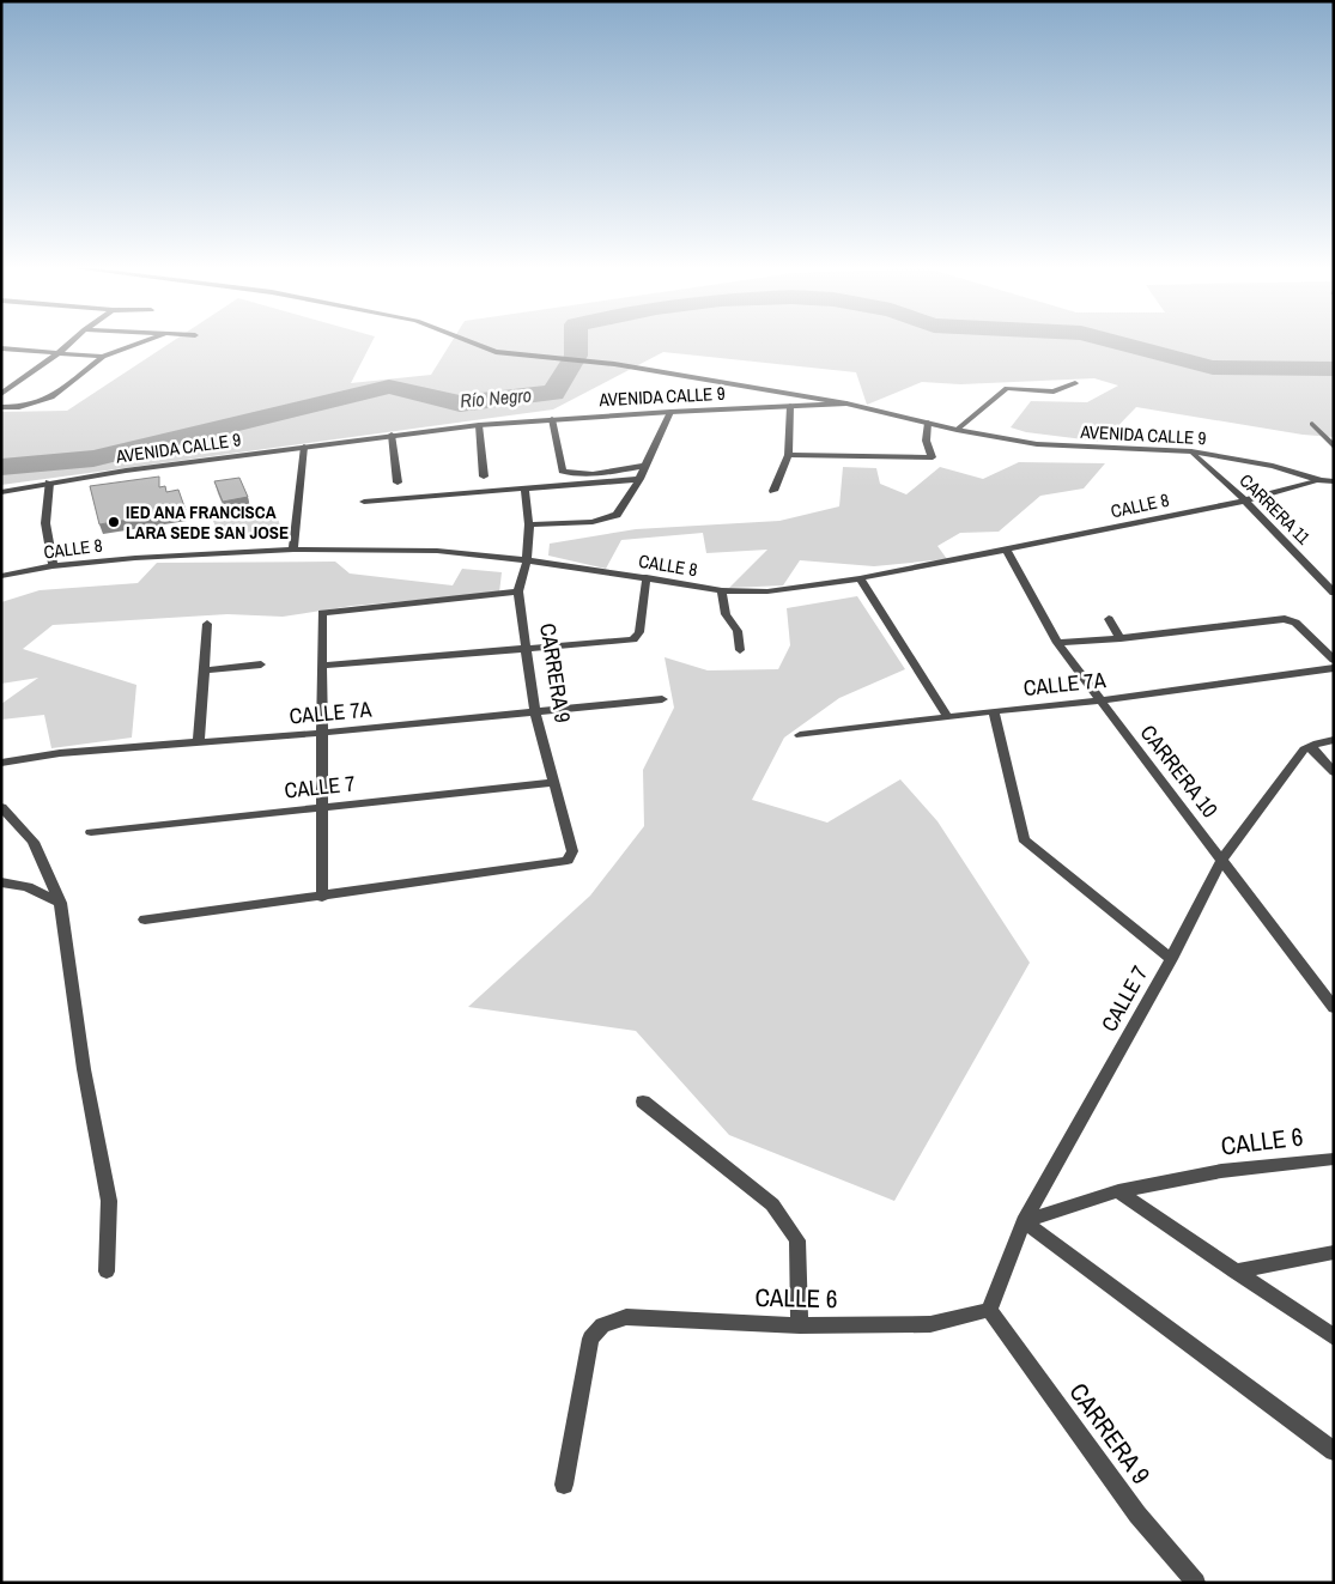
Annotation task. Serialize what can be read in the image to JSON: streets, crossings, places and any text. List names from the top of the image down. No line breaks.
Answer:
{"streets":{"street":["AVENIDA CALLE 9","CALLE 8","CARRERA 11","CARRERA 9","CALLE 7A","CARRERA 10","CALLE 7","CALLE 6"]},"crossings":[["AVENIDA CALLE 9","CALLE 8"],["AVENIDA CALLE 9","CARRERA 11"],["CALLE 8","CARRERA 11"],["CALLE 8","CARRERA 9"],["CALLE 8","CARRERA 10"],["CARRERA 9","CALLE 7A"],["CARRERA 9","CALLE 7"],["CARRERA 9","CALLE 6"],["CALLE 7A","CARRERA 10"],["CARRERA 10","CALLE 7"],["CALLE 7","CALLE 6"]],"water":["Río Negro"],"places":["IED ANA FRANCISCA LARA SEDE SAN JOSE"]}
